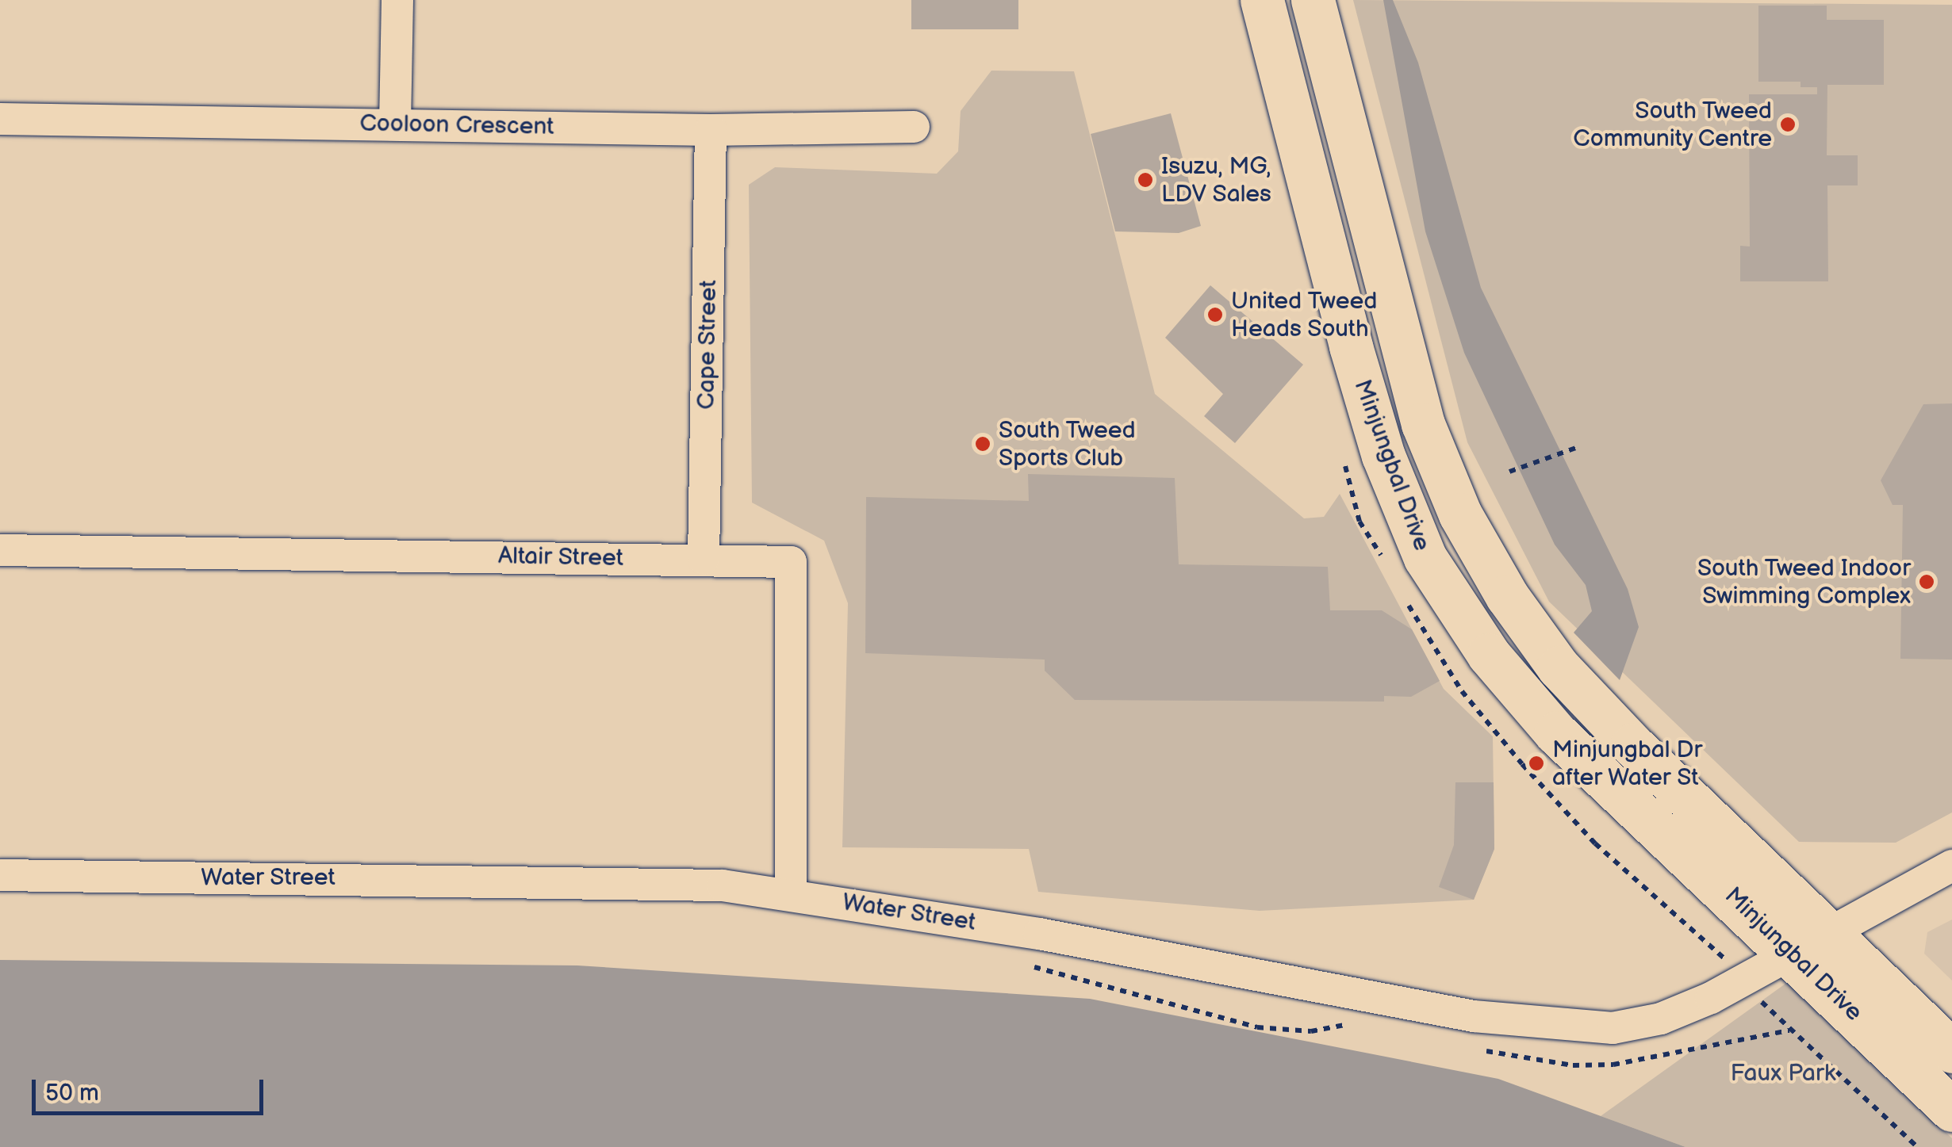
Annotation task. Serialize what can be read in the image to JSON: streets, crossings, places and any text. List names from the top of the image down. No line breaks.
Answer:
{"streets":{"main road":["Minjungbal Drive"],"street":["Cooloon Crescent","Cape Street","Altair Street","Water Street"]},"crossings":[["Cooloon Crescent","Cape Street"],["Cape Street","Altair Street"],["Minjungbal Drive","Water Street"],["Altair Street","Water Street"]],"parks":["Faux Park"],"places":["South Tweed Community Centre","Isuzu, MG, LDV Sales","United Tweed Heads South","South Tweed Sports Club","South Tweed Indoor Swimming Complex","Minjungbal Dr after Water St"],"scale_bar":"50 m"}
